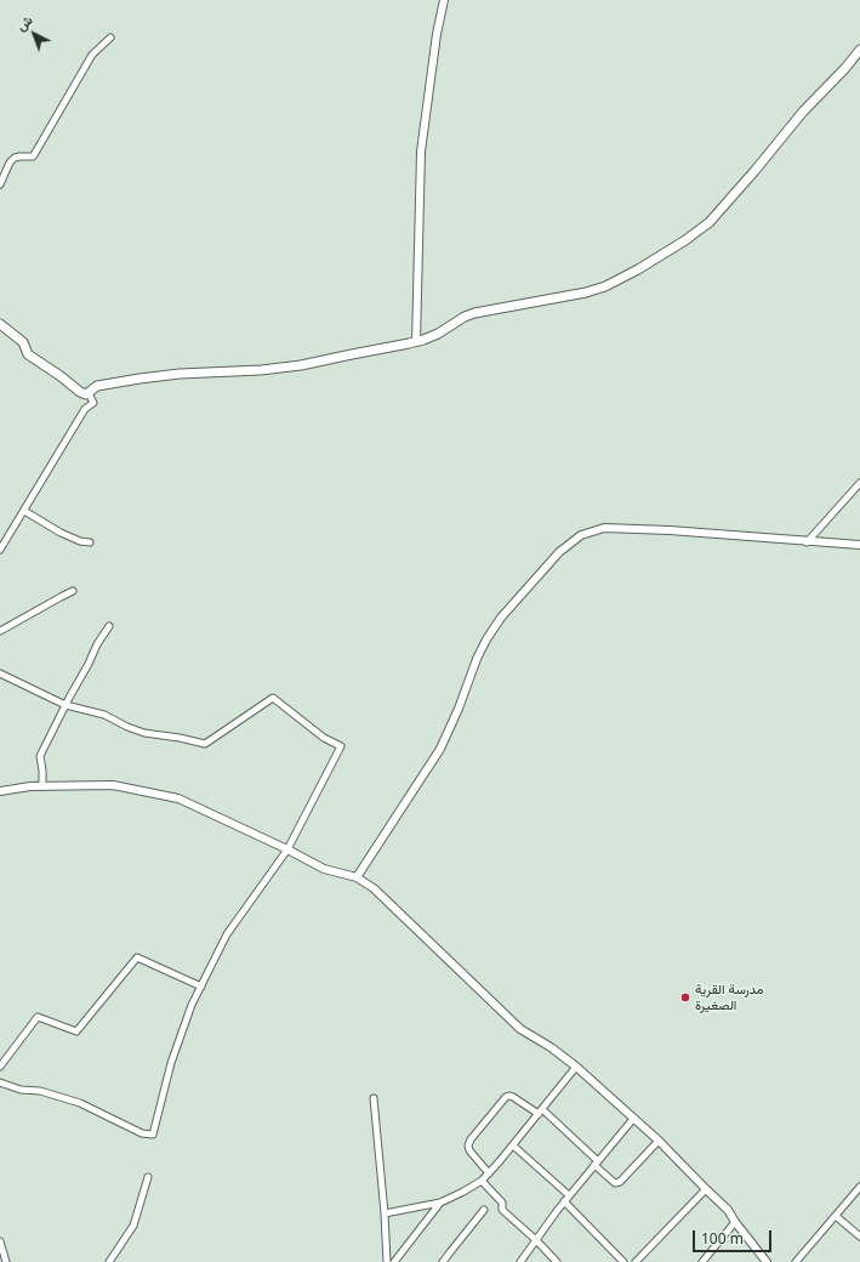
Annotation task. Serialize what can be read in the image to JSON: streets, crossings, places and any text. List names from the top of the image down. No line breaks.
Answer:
{"places":["مدرسة القرية الصغيرة"],"scale_bar":"100 m","north":"top left"}
